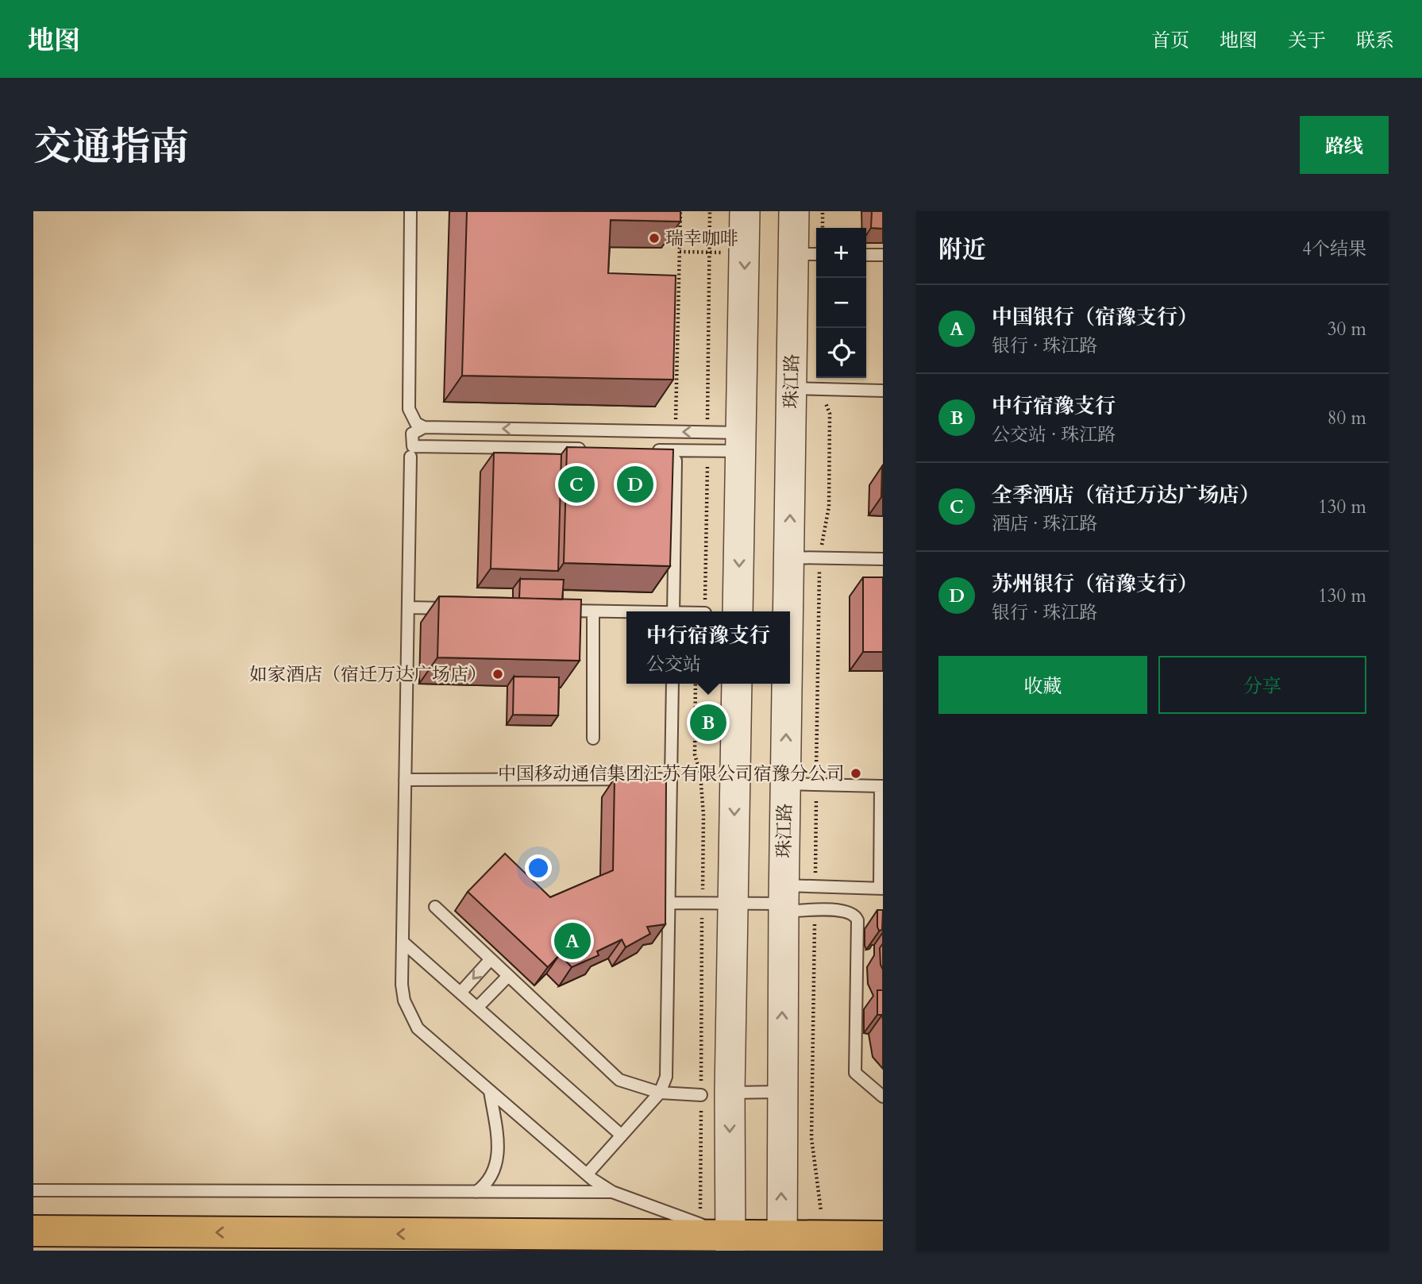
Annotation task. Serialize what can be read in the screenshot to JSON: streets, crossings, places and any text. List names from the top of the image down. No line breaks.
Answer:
{"streets":{"street":["珠江路"]},"places":["瑞幸咖啡","如家酒店（宿迁万达广场店）","中国移动通信集团江苏有限公司宿豫分公司"],"page":{"header":"地图","nav":["首页","地图","关于","联系"],"title":"交通指南","buttons":["路线",["收藏","分享"]],"heading":["附近","4个结果"],"map_buttons":["+","−"],"list":[{"mark":"A","name":"中国银行（宿豫支行）","note":"银行 · 珠江路","value":"30 m"},{"mark":"B","name":"中行宿豫支行","note":"公交站 · 珠江路","value":"80 m"},{"mark":"C","name":"全季酒店（宿迁万达广场店）","note":"酒店 · 珠江路","value":"130 m"},{"mark":"D","name":"苏州银行（宿豫支行）","note":"银行 · 珠江路","value":"130 m"}],"pins":["C","D","B","A"],"popup":["中行宿豫支行","公交站"]}}
